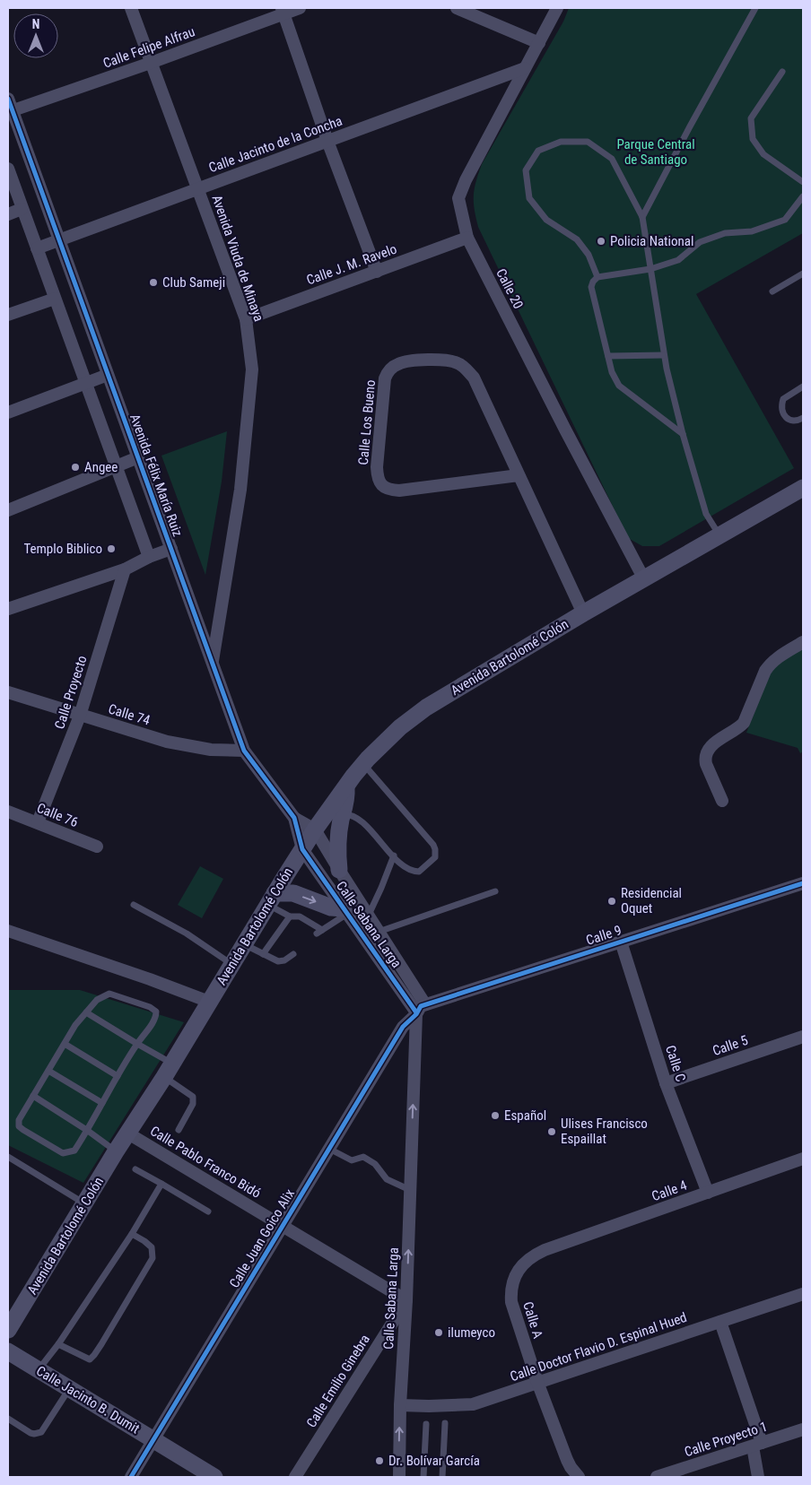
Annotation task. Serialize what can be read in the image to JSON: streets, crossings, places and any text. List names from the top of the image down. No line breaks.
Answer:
{"streets":{"main road":["Avenida Bartolomé Colón","Calle Jacinto B. Dumit"],"street":["Calle Felipe Alfrau","Calle Jacinto de la Concha","Avenida Viuda de Minaya","Calle J. M. Ravelo","Calle 20","Calle Los Bueno","Avenida Félix María Ruiz","Calle Proyecto","Calle 74","Calle 76","Calle Sabana Larga","Calle 9","Calle 5","Calle C","Calle Pablo Franco Bidó","Calle 4","Calle Juan Goico Alix","Calle A","Calle Doctor Flavio D. Espinal Hued","Calle Emilio Ginebra","Calle Proyecto 1"]},"crossings":[["Calle Felipe Alfrau","Avenida Viuda de Minaya"],["Calle Felipe Alfrau","Avenida Félix María Ruiz"],["Calle Jacinto de la Concha","Avenida Viuda de Minaya"],["Calle Jacinto de la Concha","Calle 20"],["Calle Jacinto de la Concha","Avenida Félix María Ruiz"],["Avenida Viuda de Minaya","Calle J. M. Ravelo"],["Avenida Viuda de Minaya","Avenida Félix María Ruiz"],["Calle J. M. Ravelo","Calle 20"],["Calle 20","Avenida Bartolomé Colón"],["Calle Los Bueno","Avenida Bartolomé Colón"],["Avenida Félix María Ruiz","Avenida Bartolomé Colón"],["Avenida Félix María Ruiz","Calle 74"],["Avenida Félix María Ruiz","Calle Sabana Larga"],["Avenida Bartolomé Colón","Calle Sabana Larga"],["Avenida Bartolomé Colón","Calle Pablo Franco Bidó"],["Calle Proyecto","Calle 74"],["Calle Proyecto","Calle 76"],["Calle Sabana Larga","Calle 9"],["Calle Sabana Larga","Calle Pablo Franco Bidó"],["Calle Sabana Larga","Calle Juan Goico Alix"],["Calle Sabana Larga","Calle Doctor Flavio D. Espinal Hued"],["Calle Sabana Larga","Calle Emilio Ginebra"],["Calle 9","Calle C"],["Calle 9","Calle Juan Goico Alix"],["Calle 5","Calle C"],["Calle C","Calle 4"],["Calle Pablo Franco Bidó","Calle Juan Goico Alix"],["Calle Pablo Franco Bidó","Calle Emilio Ginebra"],["Calle 4","Calle A"],["Calle Juan Goico Alix","Calle Jacinto B. Dumit"],["Calle A","Calle Doctor Flavio D. Espinal Hued"]],"one_way":["Calle Sabana Larga"],"parks":["Parque Central de Santiago"],"places":["Policia National","Club Sameji","Angee","Templo Biblico","Residencial Oquet","Español","Ulises Francisco Espaillat","ilumeyco","Dr. Bolívar García"],"north":"top"}
